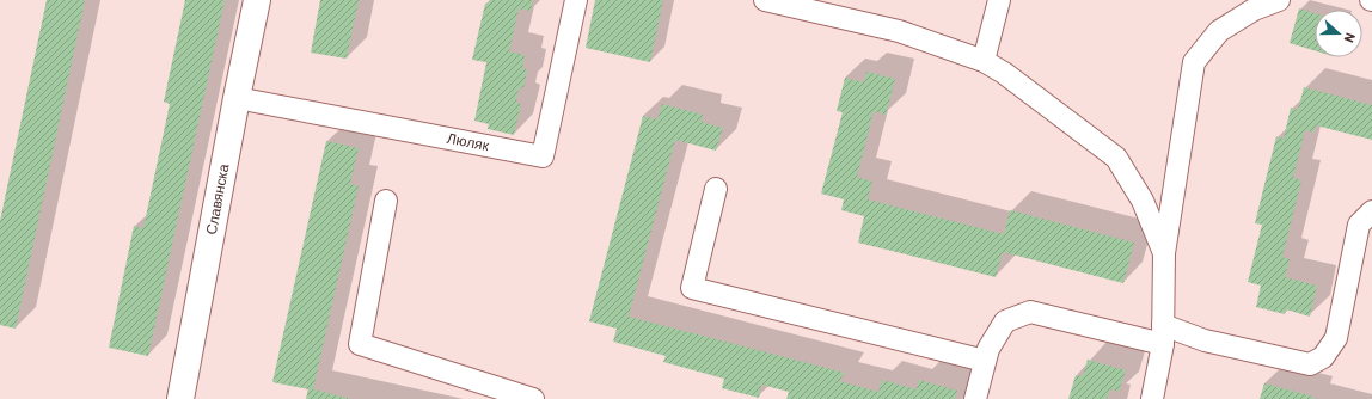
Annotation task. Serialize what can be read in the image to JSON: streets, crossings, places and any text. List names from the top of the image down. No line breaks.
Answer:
{"streets":{"street":["Люляк","Славянска"]},"crossings":[["Люляк","Славянска"]],"north":"right"}
